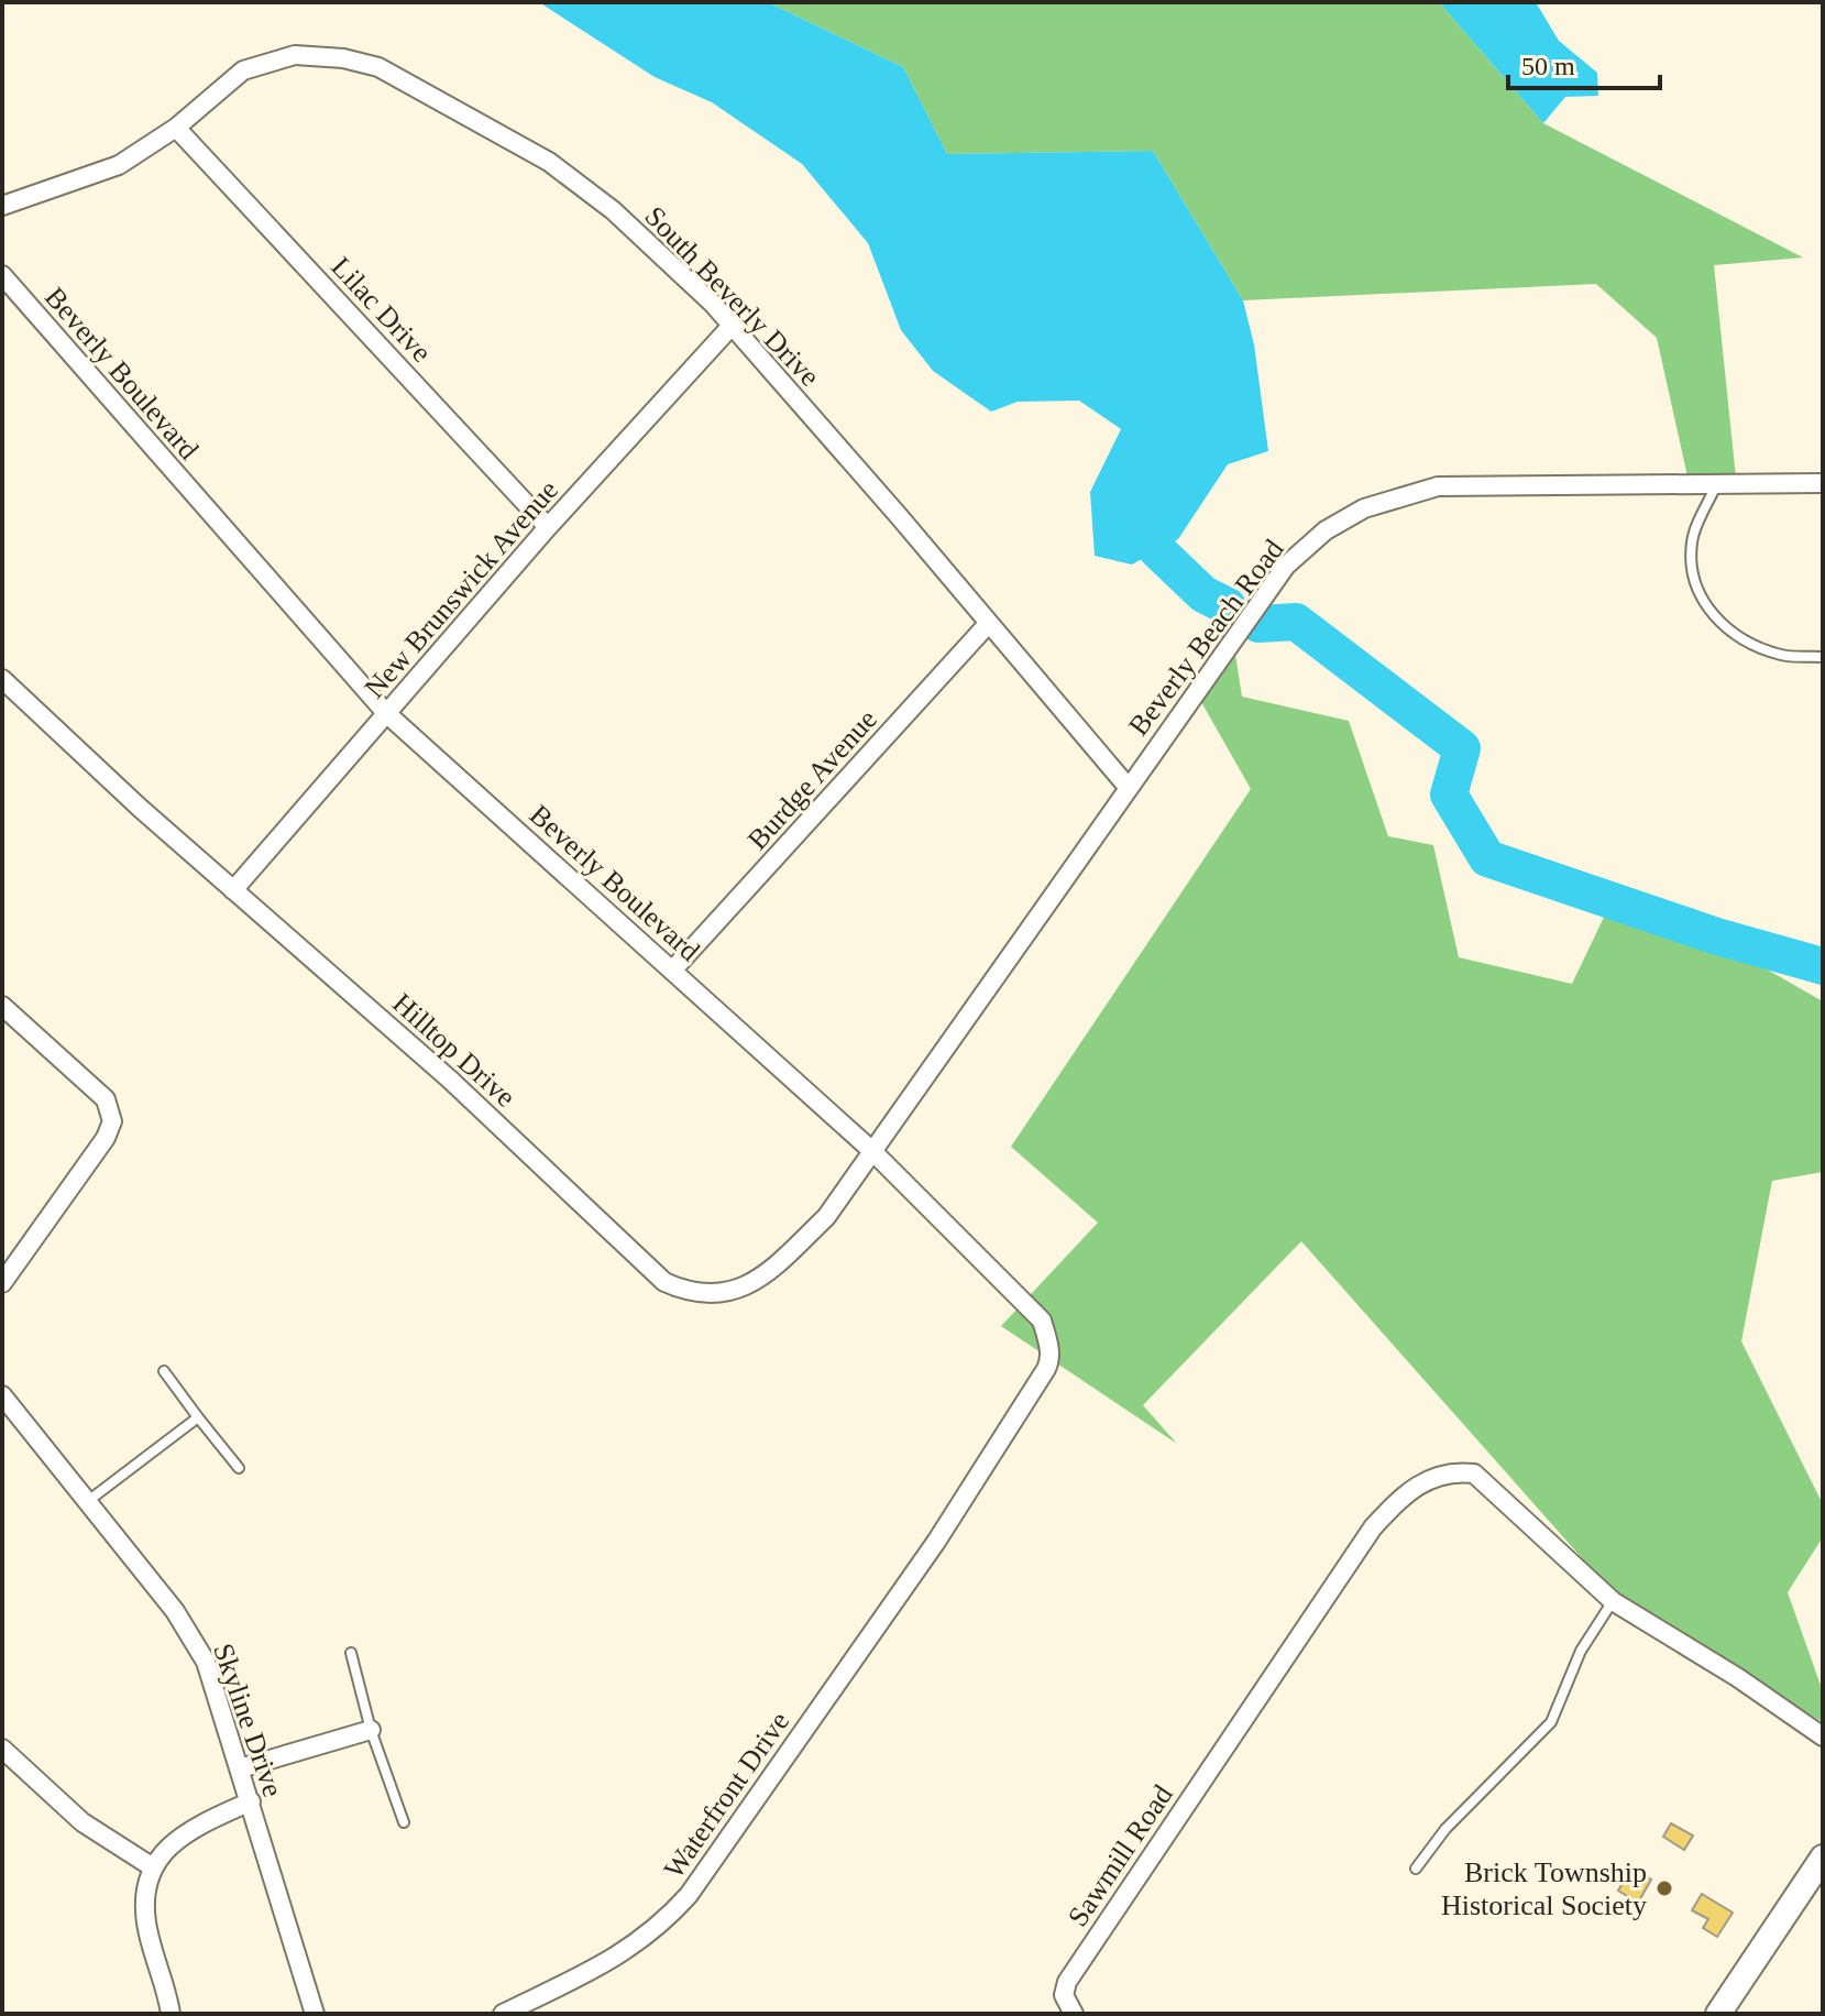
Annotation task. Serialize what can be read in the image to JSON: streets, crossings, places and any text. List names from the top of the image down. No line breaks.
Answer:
{"streets":{"street":["South Beverly Drive","Lilac Drive","Beverly Boulevard","New Brunswick Avenue","Beverly Beach Road","Burdge Avenue","Hilltop Drive","Skyline Drive","Waterfront Drive","Sawmill Road"]},"crossings":[["South Beverly Drive","Lilac Drive"],["South Beverly Drive","New Brunswick Avenue"],["South Beverly Drive","Beverly Beach Road"],["South Beverly Drive","Burdge Avenue"],["Lilac Drive","New Brunswick Avenue"],["Beverly Boulevard","New Brunswick Avenue"],["Beverly Boulevard","Beverly Beach Road"],["Beverly Boulevard","Burdge Avenue"],["Beverly Boulevard","Hilltop Drive"],["Beverly Boulevard","Waterfront Drive"],["New Brunswick Avenue","Hilltop Drive"],["Beverly Beach Road","Hilltop Drive"]],"places":["Brick Township Historical Society"],"scale_bar":"50 m"}
